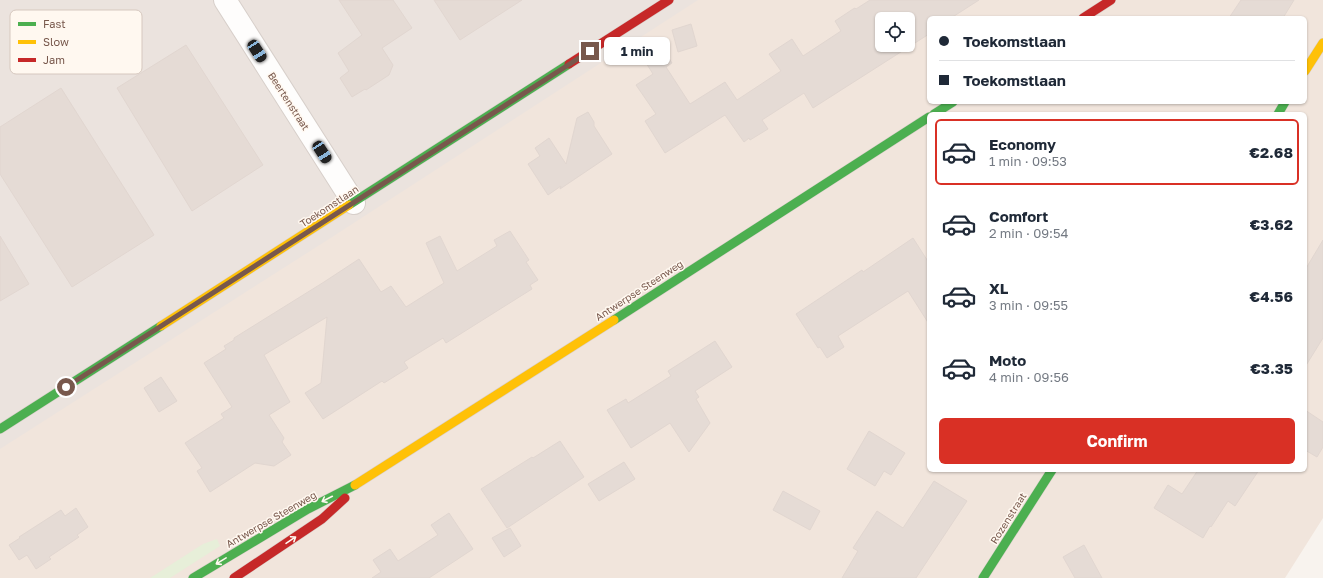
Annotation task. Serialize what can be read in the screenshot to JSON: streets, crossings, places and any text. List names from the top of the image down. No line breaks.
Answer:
{"streets":{"main road":["Toekomstlaan","Antwerpse Steenweg","Rozenstraat"],"street":["Beertenstraat"]},"crossings":[["Beertenstraat","Toekomstlaan"]],"legend":["Fast","Slow","Jam"],"page":{"banner":["Toekomstlaan","Toekomstlaan"],"bubble":"1 min","list":[{"name":"Economy","note":"1 min · 09:53","value":"€2.68"},{"name":"Comfort","note":"2 min · 09:54","value":"€3.62"},{"name":"XL","note":"3 min · 09:55","value":"€4.56"},{"name":"Moto","note":"4 min · 09:56","value":"€3.35"}],"buttons":"Confirm"}}
